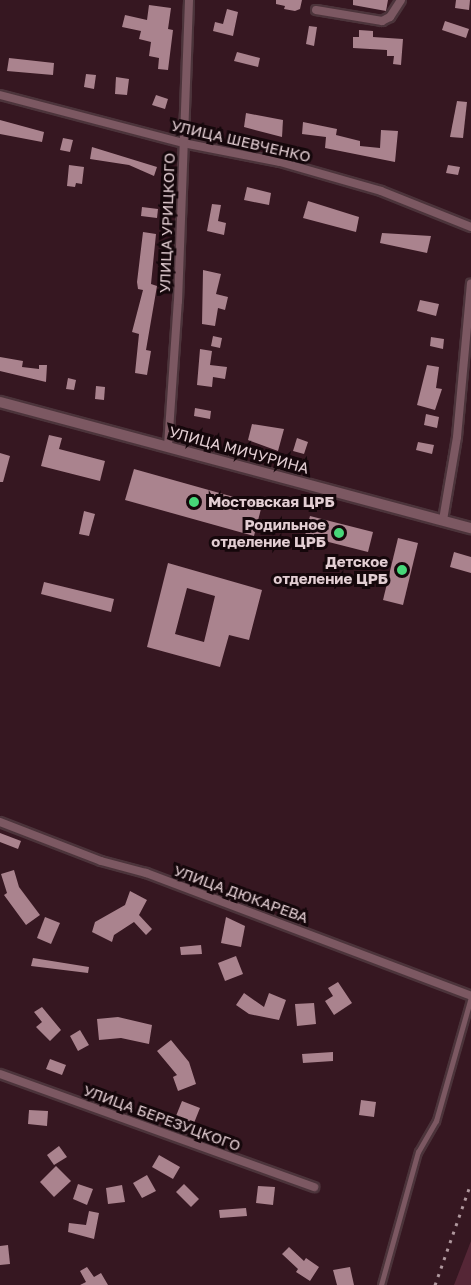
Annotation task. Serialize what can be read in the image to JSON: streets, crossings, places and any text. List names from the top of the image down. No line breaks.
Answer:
{"streets":{"street":["УЛИЦА ШЕВЧЕНКО","УЛИЦА УРИЦКОГО","УЛИЦА МИЧУРИНА","УЛИЦА ДЮКАРЕВА","УЛИЦА БЕРЕЗУЦКОГО"]},"crossings":[["УЛИЦА ШЕВЧЕНКО","УЛИЦА УРИЦКОГО"],["УЛИЦА УРИЦКОГО","УЛИЦА МИЧУРИНА"]],"places":["Мостовская ЦРБ","Родильное отделение ЦРБ","Детское отделение ЦРБ"]}
